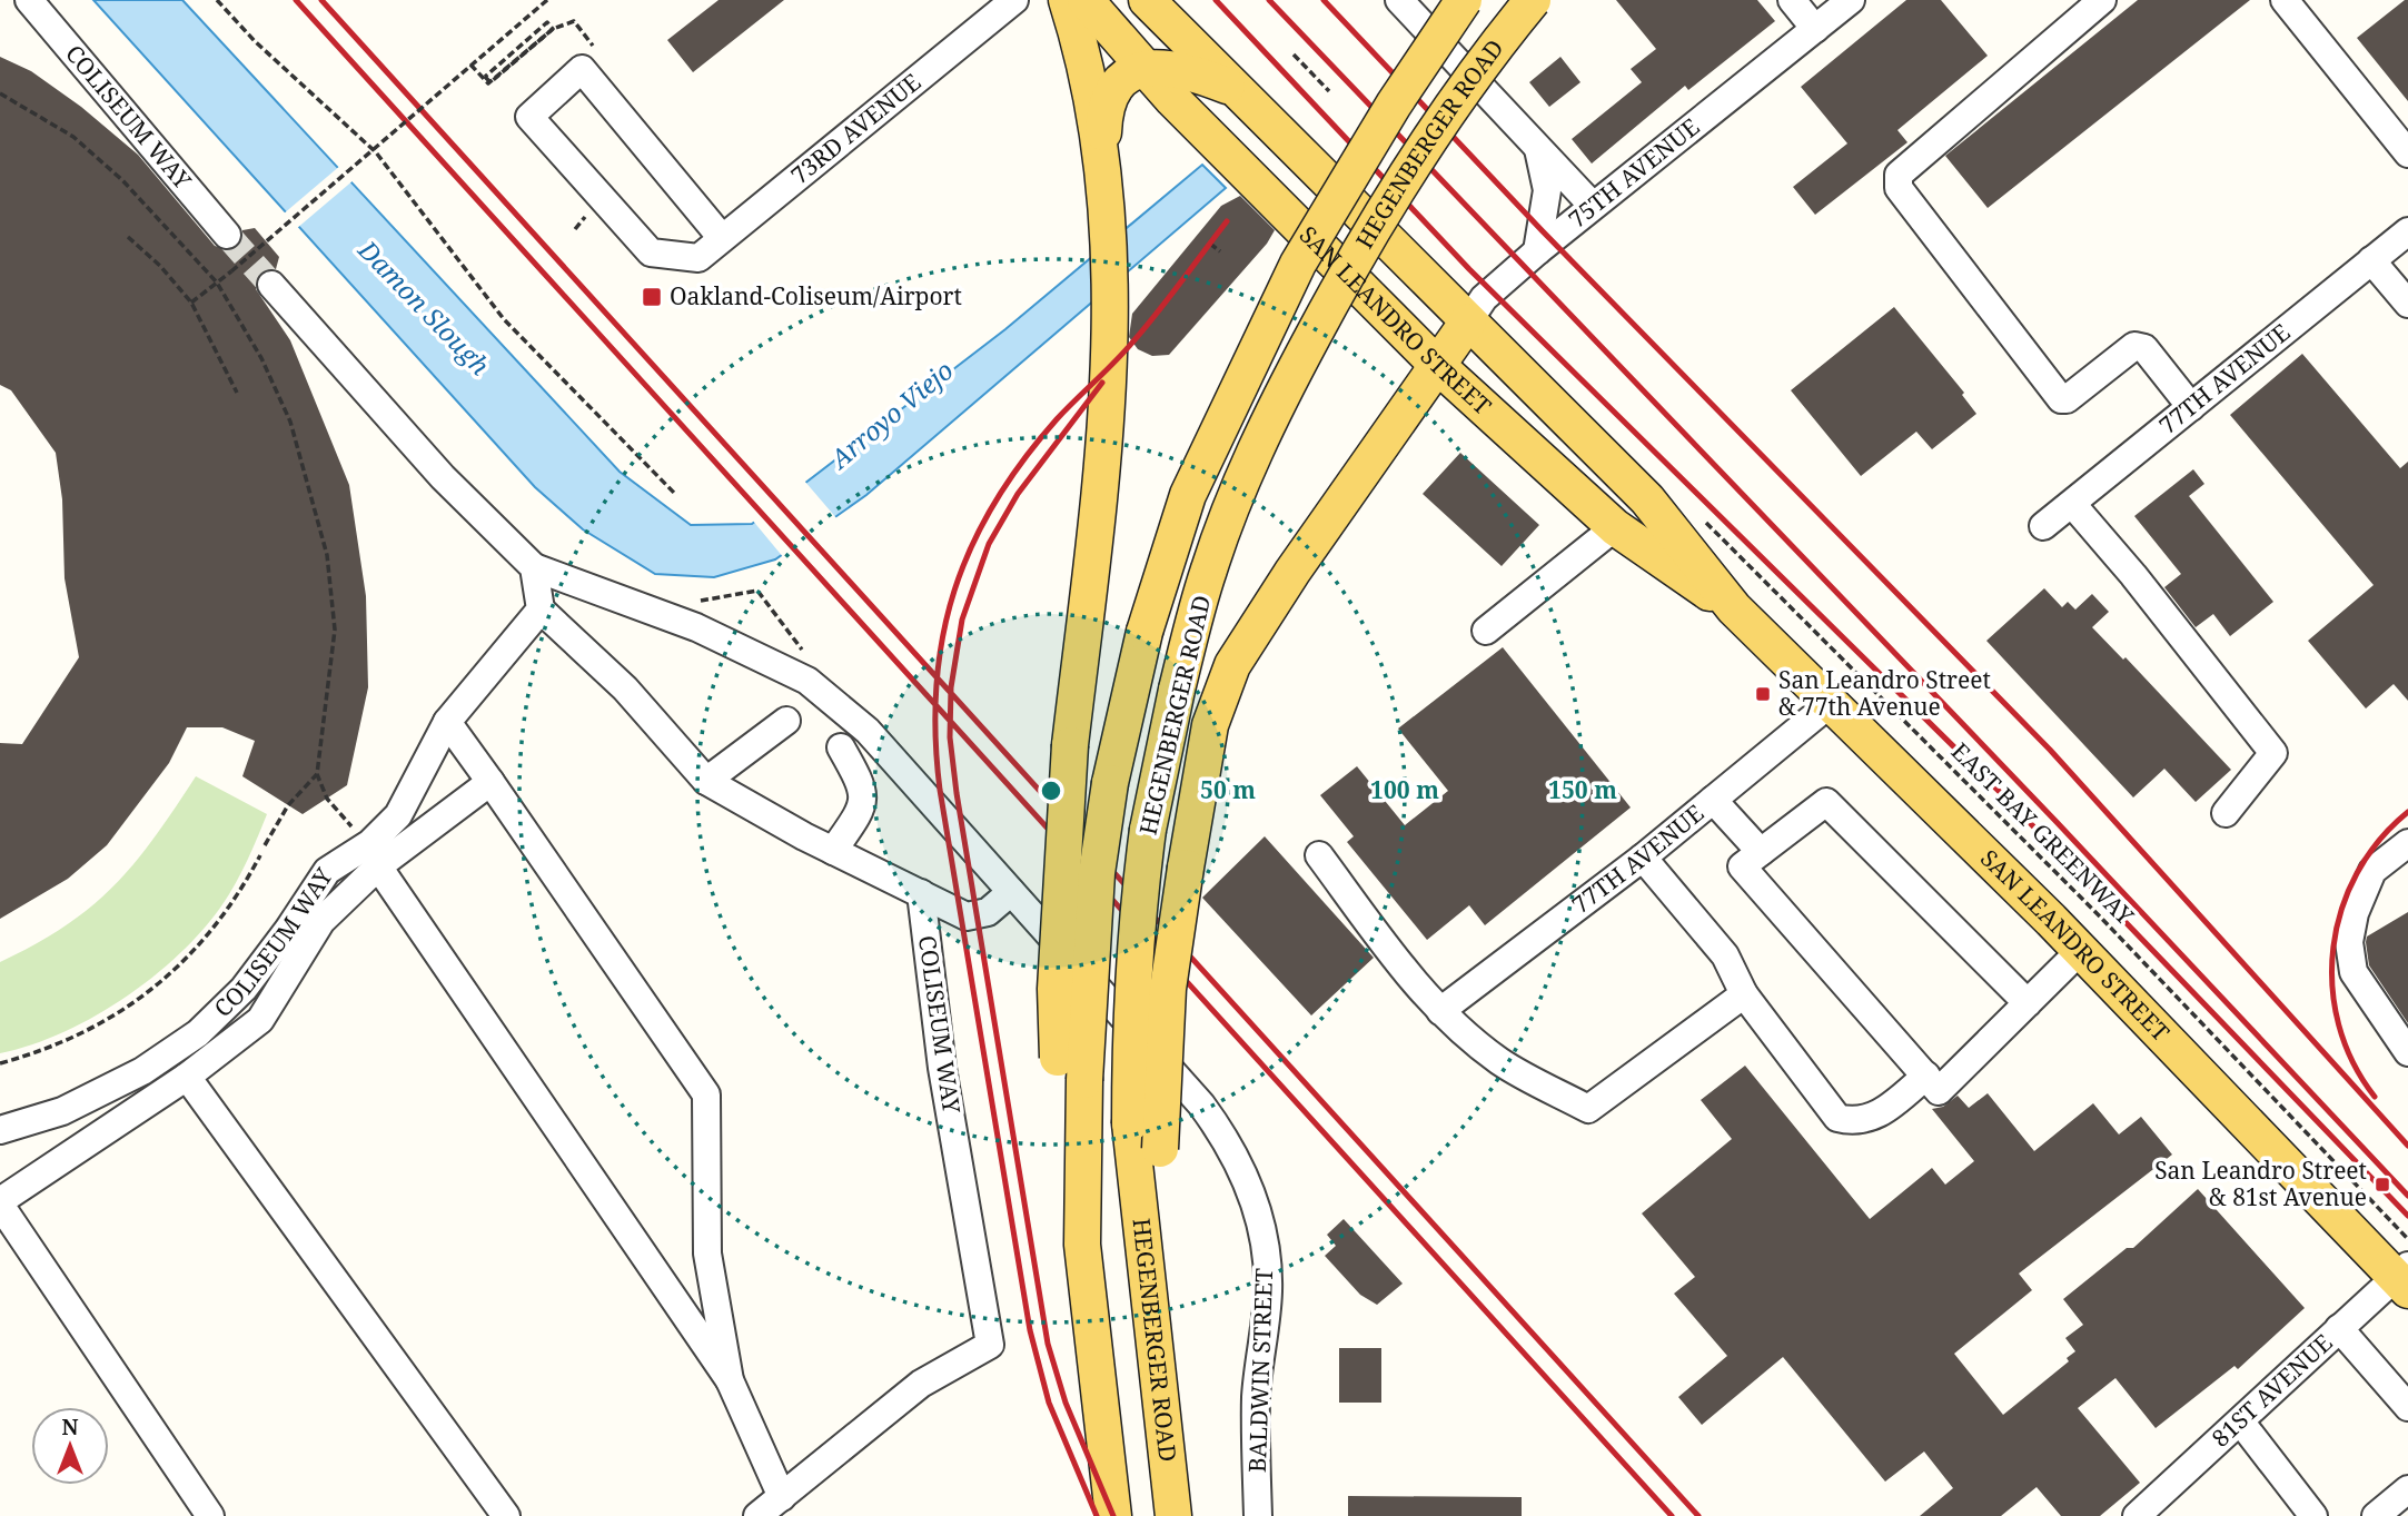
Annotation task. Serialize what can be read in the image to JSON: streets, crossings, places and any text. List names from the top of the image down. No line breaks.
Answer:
{"streets":{"main road":["HEGENBERGER ROAD","75TH AVENUE","SAN LEANDRO STREET"],"street":["COLISEUM WAY","73RD AVENUE","77TH AVENUE","BALDWIN STREET","81ST AVENUE"],"path":["EAST BAY GREENWAY"]},"crossings":[["HEGENBERGER ROAD","75TH AVENUE"],["75TH AVENUE","SAN LEANDRO STREET"],["SAN LEANDRO STREET","77TH AVENUE"],["SAN LEANDRO STREET","81ST AVENUE"]],"water":["Damon Slough","Arroyo Viejo"],"places":{"transit":["Oakland-Coliseum/Airport","San Leandro Street & 77th Avenue","San Leandro Street & 81st Avenue"]},"north":"top","rings":["50 m","100 m","150 m"]}
